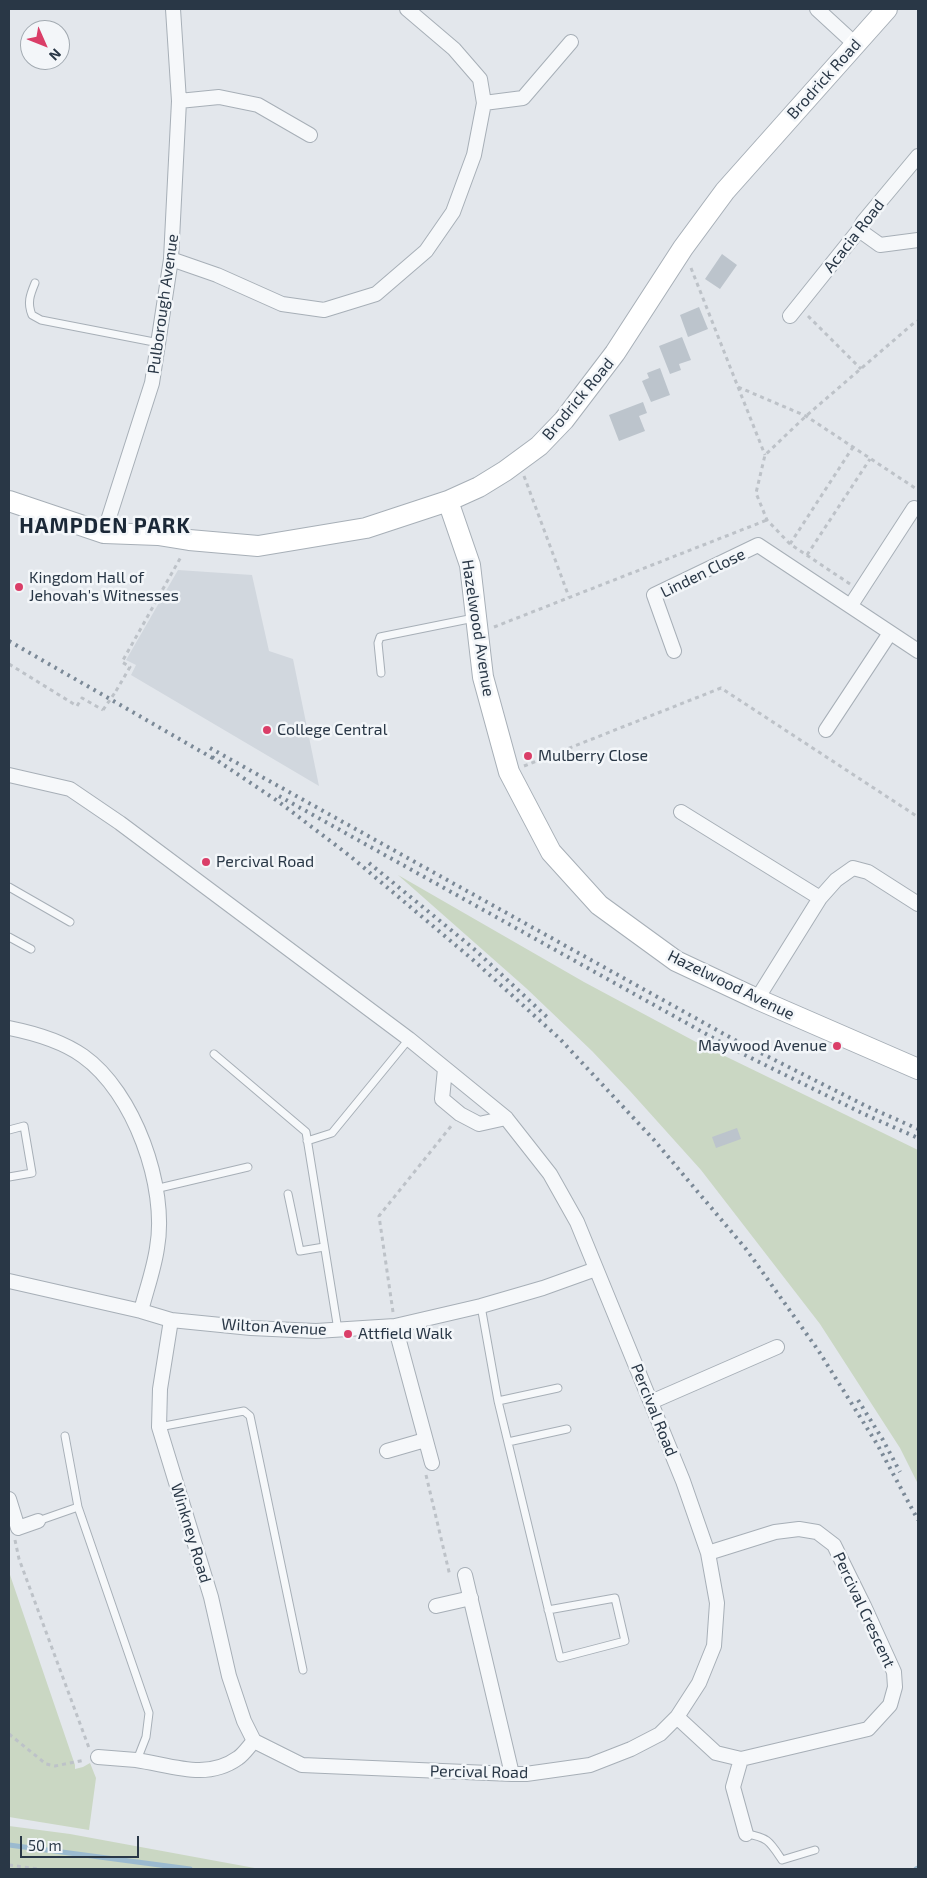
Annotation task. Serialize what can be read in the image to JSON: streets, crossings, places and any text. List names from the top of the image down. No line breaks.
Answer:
{"streets":{"street":["Brodrick Road","Acacia Road","Pulborough Avenue","Linden Close","Hazelwood Avenue","Wilton Avenue","Percival Road","Winkney Road","Percival Crescent"]},"crossings":[["Brodrick Road","Pulborough Avenue"],["Brodrick Road","Hazelwood Avenue"],["Wilton Avenue","Percival Road"],["Wilton Avenue","Winkney Road"],["Percival Road","Winkney Road"],["Percival Road","Percival Crescent"]],"districts":["HAMPDEN PARK"],"places":["Kingdom Hall of Jehovah's Witnesses","College Central","Mulberry Close","Percival Road","Maywood Avenue","Attfield Walk"],"scale_bar":"50 m","north":"bottom right"}
